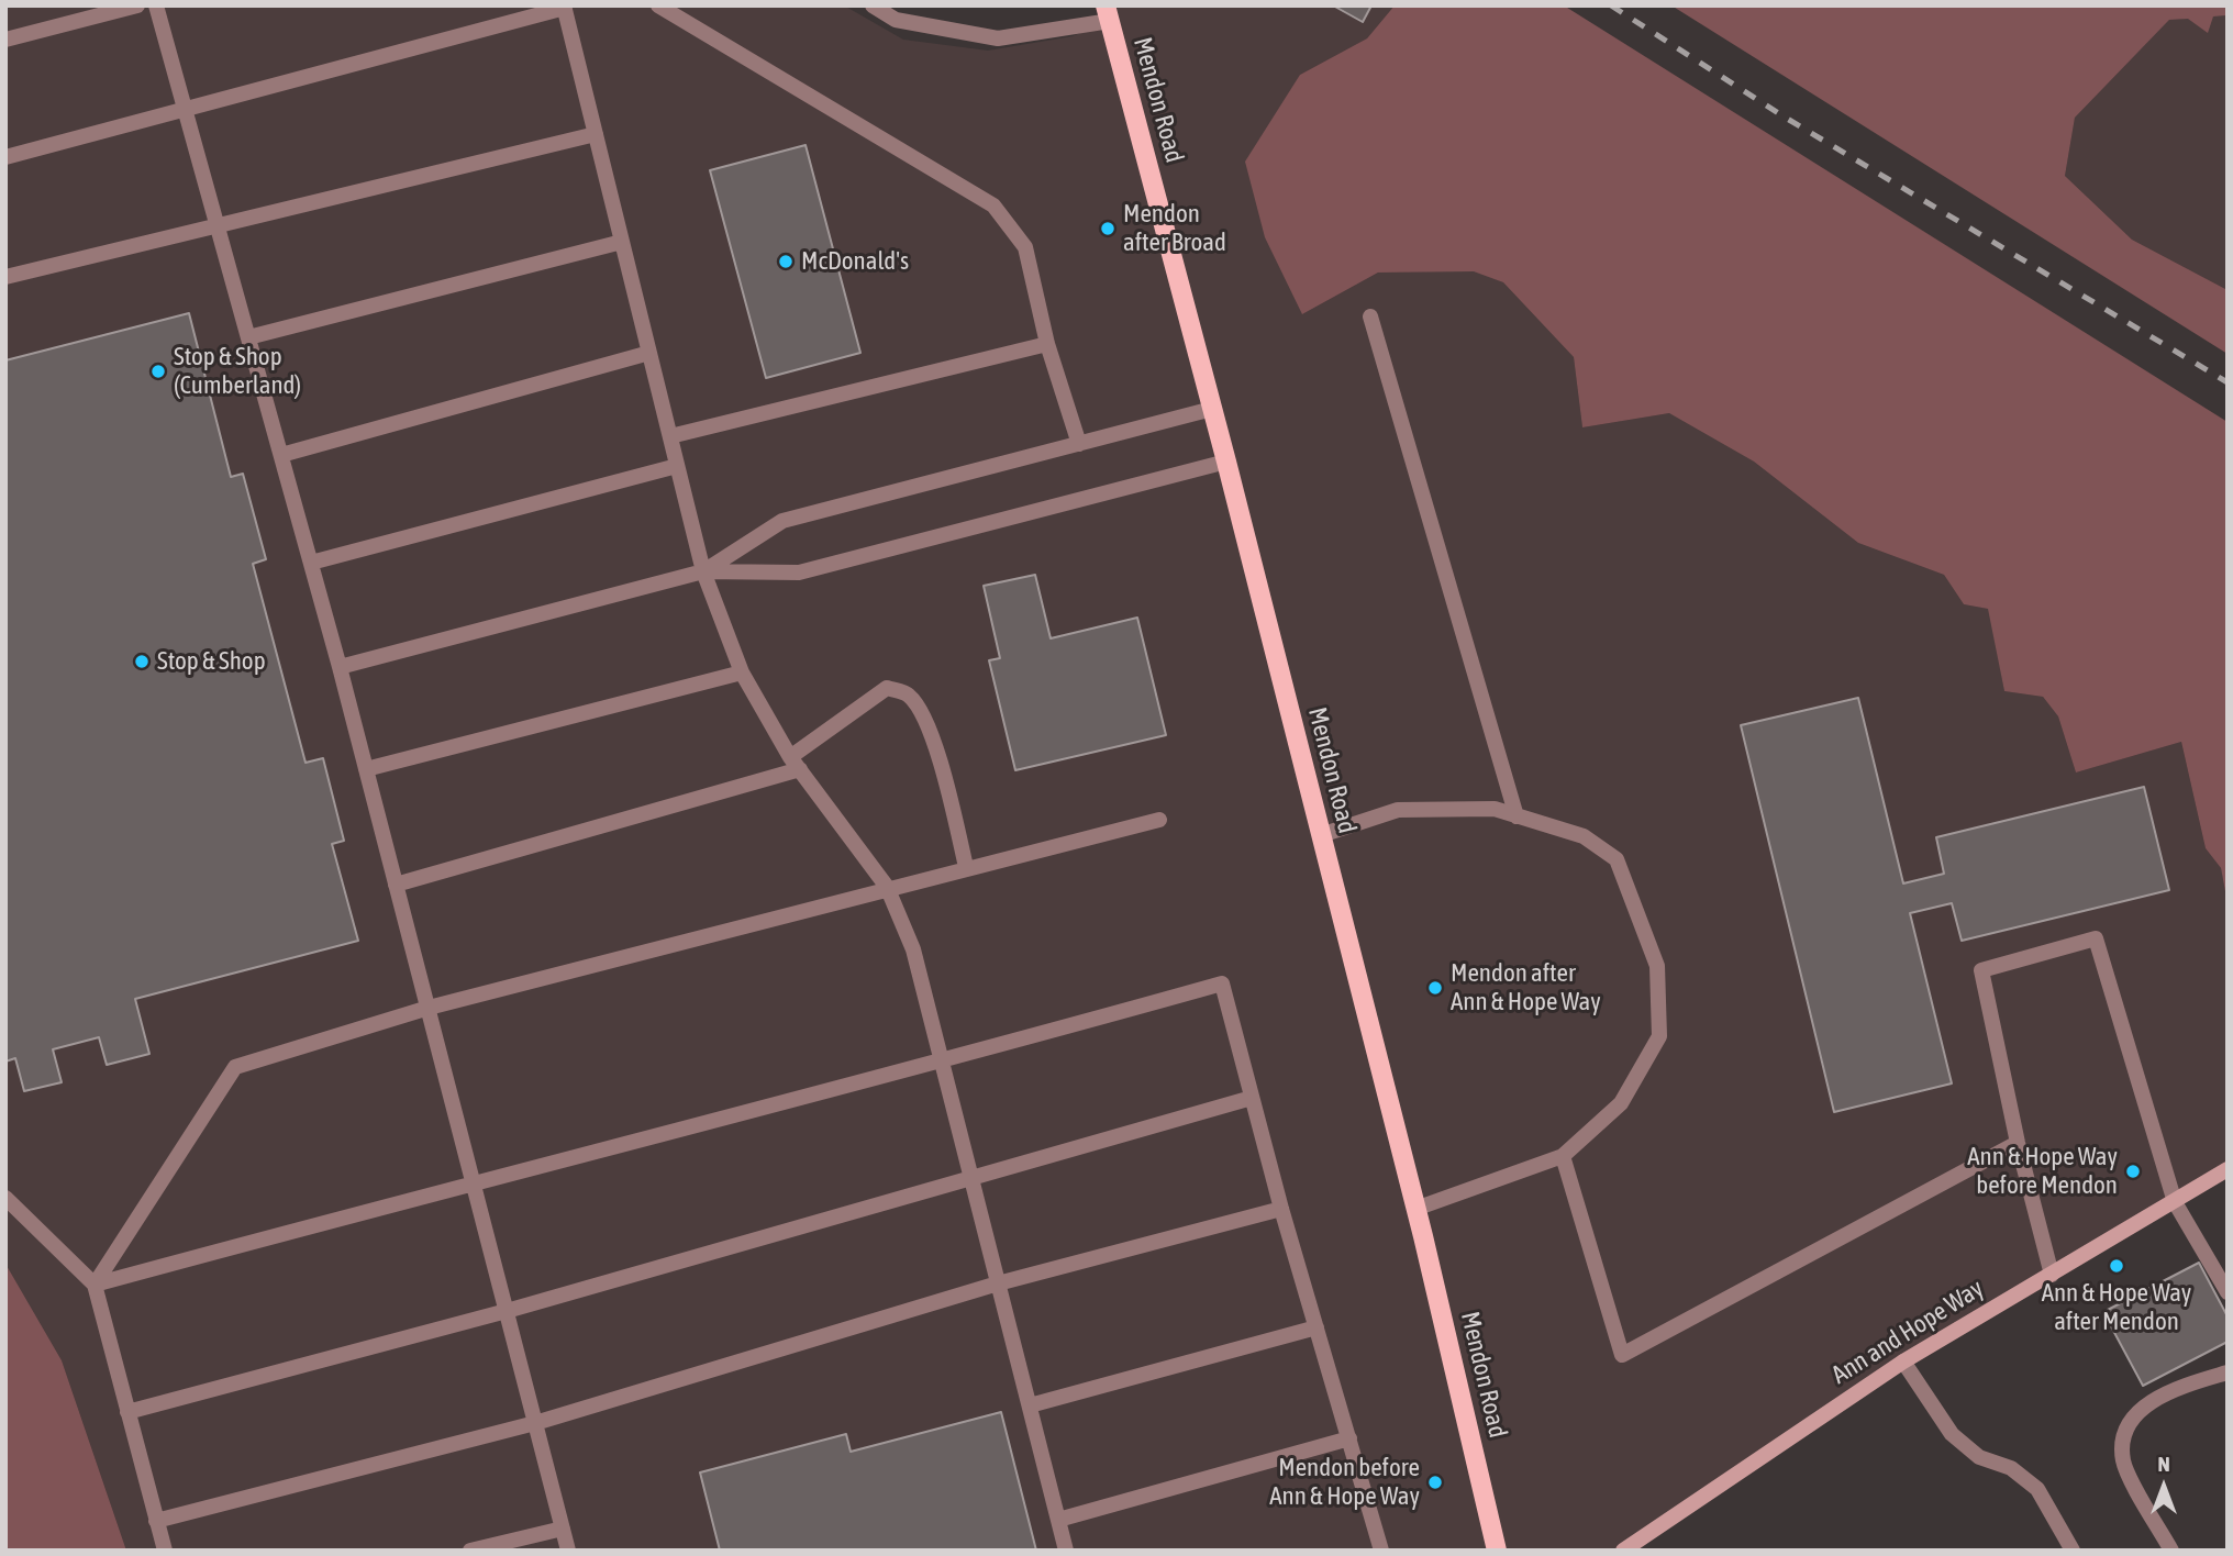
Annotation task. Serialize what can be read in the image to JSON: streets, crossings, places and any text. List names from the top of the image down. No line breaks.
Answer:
{"streets":{"main road":["Mendon Road","Ann and Hope Way"]},"places":["Mendon after Broad","McDonald's","Stop & Shop (Cumberland)","Stop & Shop","Mendon after Ann & Hope Way","Ann & Hope Way before Mendon","Ann & Hope Way after Mendon","Mendon before Ann & Hope Way"],"north":"top"}
